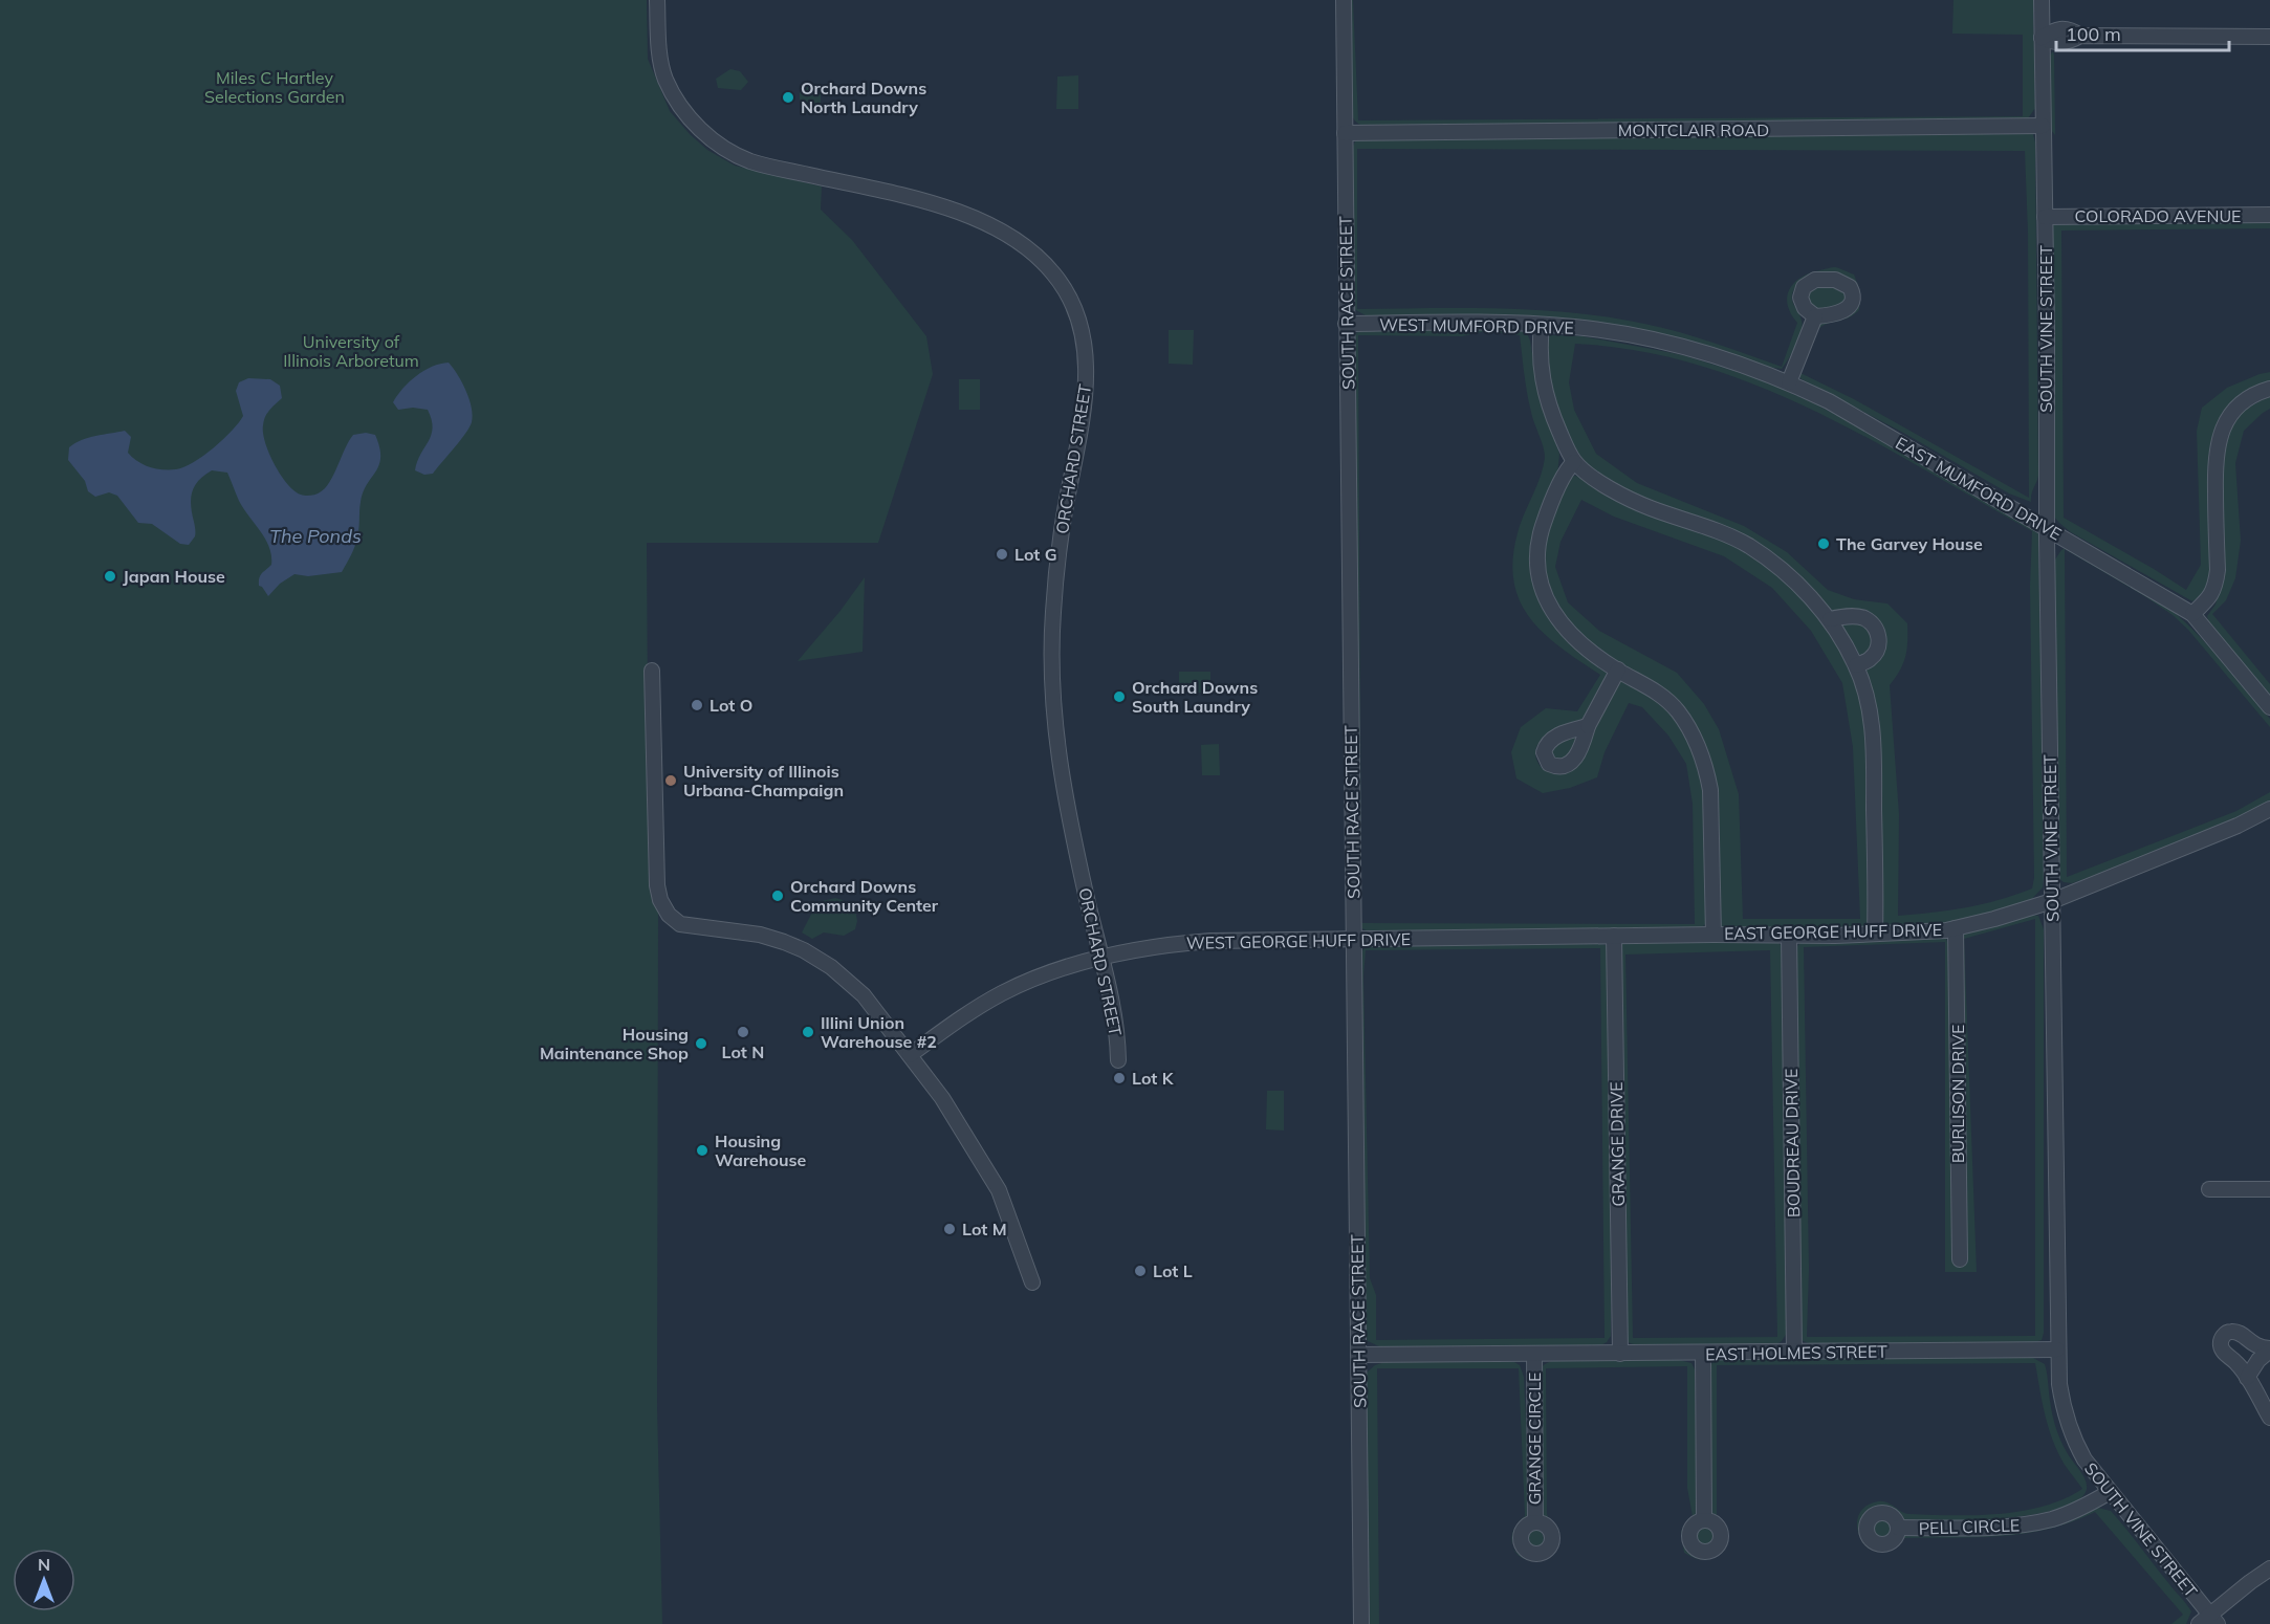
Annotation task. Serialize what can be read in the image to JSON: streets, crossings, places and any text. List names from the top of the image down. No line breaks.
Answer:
{"streets":{"street":["MONTCLAIR ROAD","COLORADO AVENUE","SOUTH RACE STREET","WEST MUMFORD DRIVE","SOUTH VINE STREET","ORCHARD STREET","EAST MUMFORD DRIVE","EAST GEORGE HUFF DRIVE","WEST GEORGE HUFF DRIVE","BURLISON DRIVE","BOUDREAU DRIVE","GRANGE DRIVE","EAST HOLMES STREET","GRANGE CIRCLE","PELL CIRCLE"]},"crossings":[["MONTCLAIR ROAD","SOUTH RACE STREET"],["MONTCLAIR ROAD","SOUTH VINE STREET"],["COLORADO AVENUE","SOUTH VINE STREET"],["SOUTH RACE STREET","WEST MUMFORD DRIVE"],["SOUTH RACE STREET","WEST GEORGE HUFF DRIVE"],["SOUTH RACE STREET","EAST HOLMES STREET"],["WEST MUMFORD DRIVE","EAST MUMFORD DRIVE"],["SOUTH VINE STREET","EAST MUMFORD DRIVE"],["SOUTH VINE STREET","EAST GEORGE HUFF DRIVE"],["SOUTH VINE STREET","EAST HOLMES STREET"],["SOUTH VINE STREET","PELL CIRCLE"],["ORCHARD STREET","WEST GEORGE HUFF DRIVE"],["EAST GEORGE HUFF DRIVE","WEST GEORGE HUFF DRIVE"],["EAST GEORGE HUFF DRIVE","BURLISON DRIVE"],["EAST GEORGE HUFF DRIVE","BOUDREAU DRIVE"],["WEST GEORGE HUFF DRIVE","GRANGE DRIVE"],["BOUDREAU DRIVE","EAST HOLMES STREET"],["GRANGE DRIVE","EAST HOLMES STREET"],["EAST HOLMES STREET","GRANGE CIRCLE"]],"water":["The Ponds"],"parks":["Miles C Hartley Selections Garden","University of Illinois Arboretum"],"places":["Orchard Downs North Laundry","The Garvey House","Lot G","Japan House","Orchard Downs South Laundry","Lot O","University of Illinois Urbana-Champaign","Orchard Downs Community Center","Lot N","Illini Union Warehouse #2","Housing Maintenance Shop","Lot K","Housing Warehouse","Lot M","Lot L"],"scale_bar":"100 m","north":"top"}
